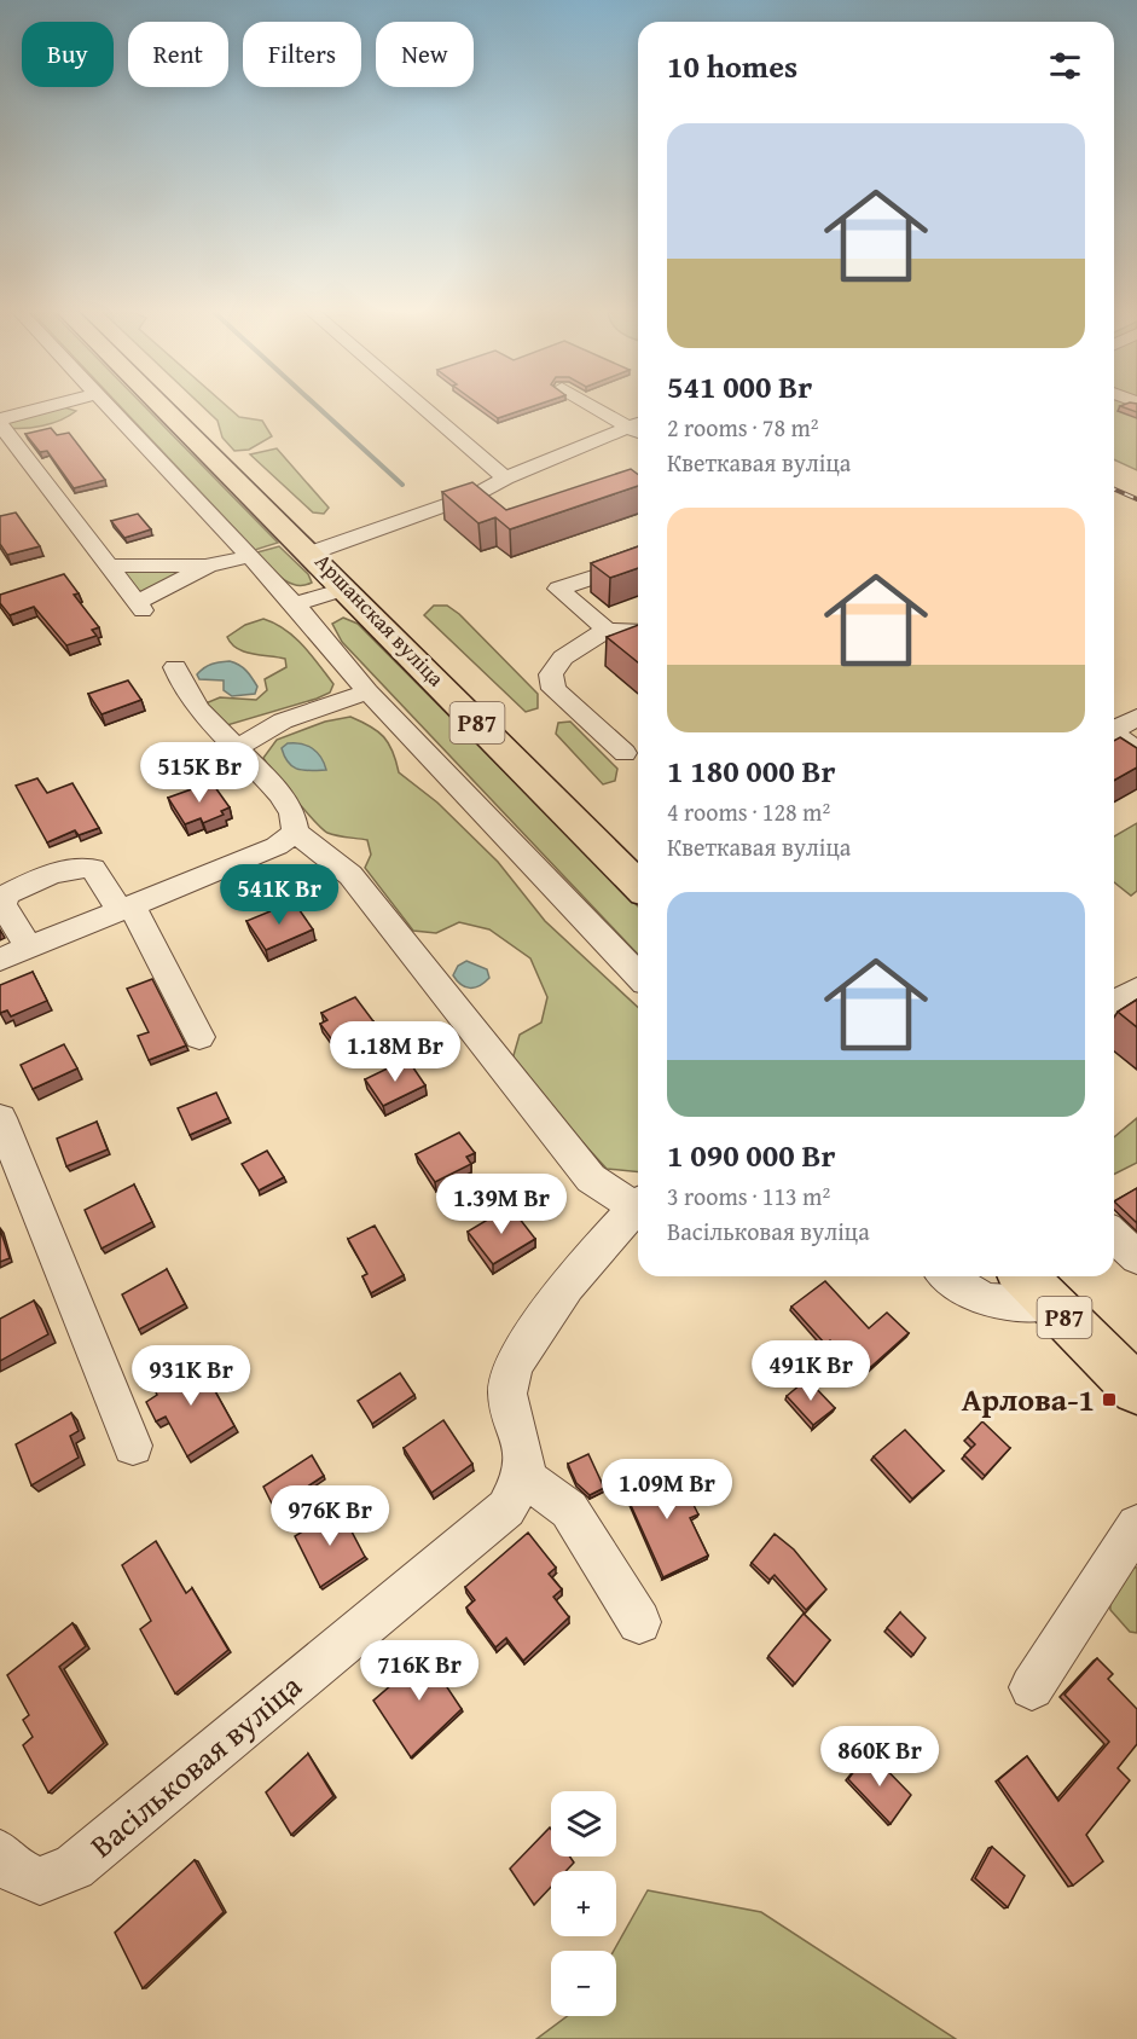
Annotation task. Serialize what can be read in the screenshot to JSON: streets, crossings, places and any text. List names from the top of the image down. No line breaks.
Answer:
{"streets":{"main road":["Аршанская вуліца","Р87"],"street":["Васільковая вуліца"]},"crossings":[["Аршанская вуліца","Р87"]],"places":{"transit":["Арлова-1"]},"page":{"chip":["Buy","Rent","Filters","New"],"heading":"10 homes","list":[{"name":"541 000 Br","note":"2 rooms · 78 m² · Кветкавая вуліца"},{"name":"1 180 000 Br","note":"4 rooms · 128 m² · Кветкавая вуліца"},{"name":"1 090 000 Br","note":"3 rooms · 113 m² · Васільковая вуліца"}],"price":["515K Br","541K Br","1.18M Br","1.39M Br","491K Br","931K Br","1.09M Br","976K Br","716K Br","860K Br"],"map_buttons":["+","−"]}}
